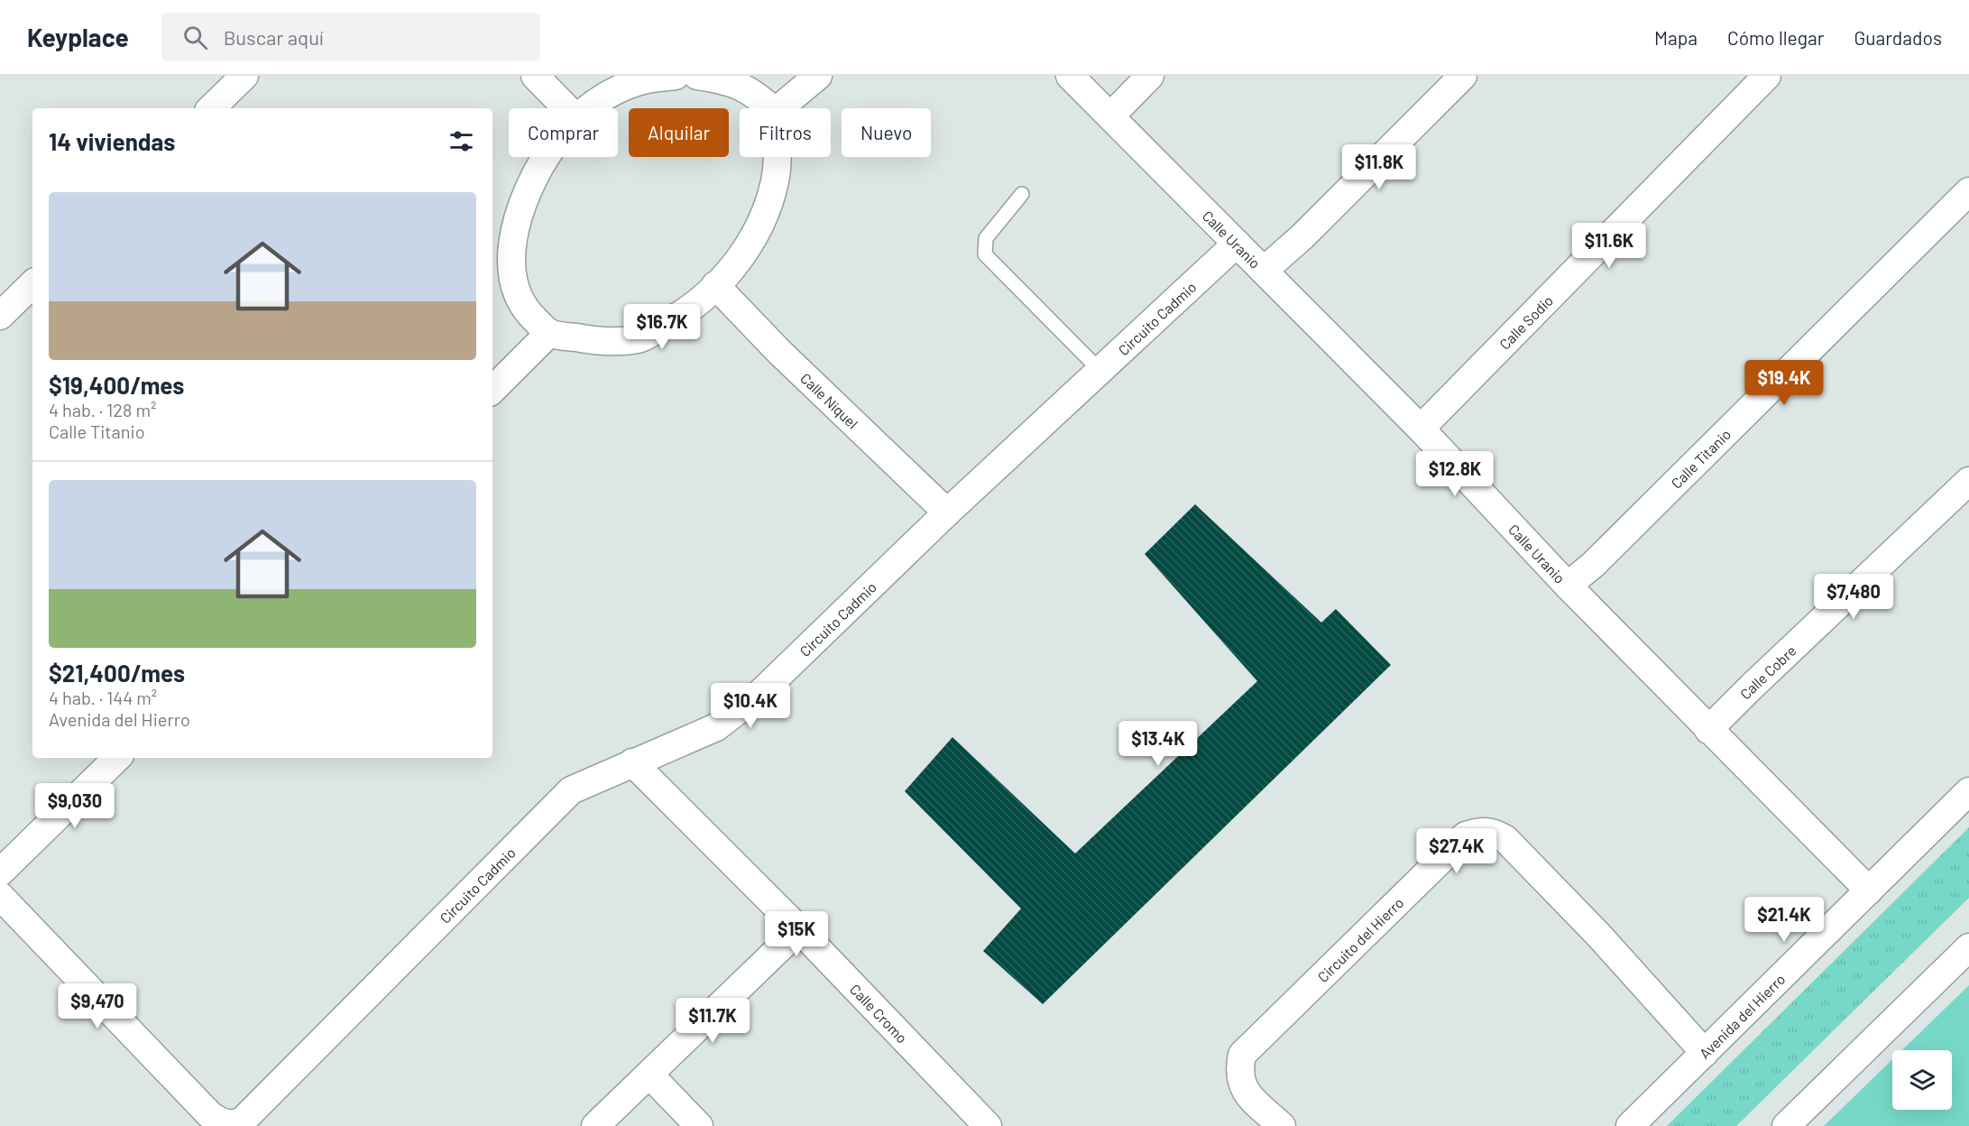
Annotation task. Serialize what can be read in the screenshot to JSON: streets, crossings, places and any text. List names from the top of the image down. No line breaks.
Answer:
{"streets":{"street":["Calle Uranio","Circuito Cadmio","Calle Sodio","Calle Níquel","Calle Titanio","Calle Cobre","Circuito del Hierro","Calle Cromo","Avenida del Hierro"]},"crossings":[["Calle Uranio","Circuito Cadmio"],["Calle Uranio","Calle Sodio"],["Calle Uranio","Calle Titanio"],["Calle Uranio","Calle Cobre"],["Calle Uranio","Avenida del Hierro"],["Circuito Cadmio","Calle Níquel"],["Circuito Cadmio","Calle Cromo"],["Circuito del Hierro","Avenida del Hierro"]],"page":{"header":"Keyplace","search":"Buscar aquí","nav":["Mapa","Cómo llegar","Guardados"],"chip":["Comprar","Alquilar","Filtros","Nuevo"],"heading":"14 viviendas","price":["$11.8K","$11.6K","$16.7K","$19.4K","$12.8K","$7,480","$10.4K","$13.4K","$9,030","$27.4K","$21.4K","$15K","$9,470","$11.7K"],"list":[{"name":"$19,400/mes","note":"4 hab. · 128 m² · Calle Titanio"},{"name":"$21,400/mes","note":"4 hab. · 144 m² · Avenida del Hierro"}]}}
